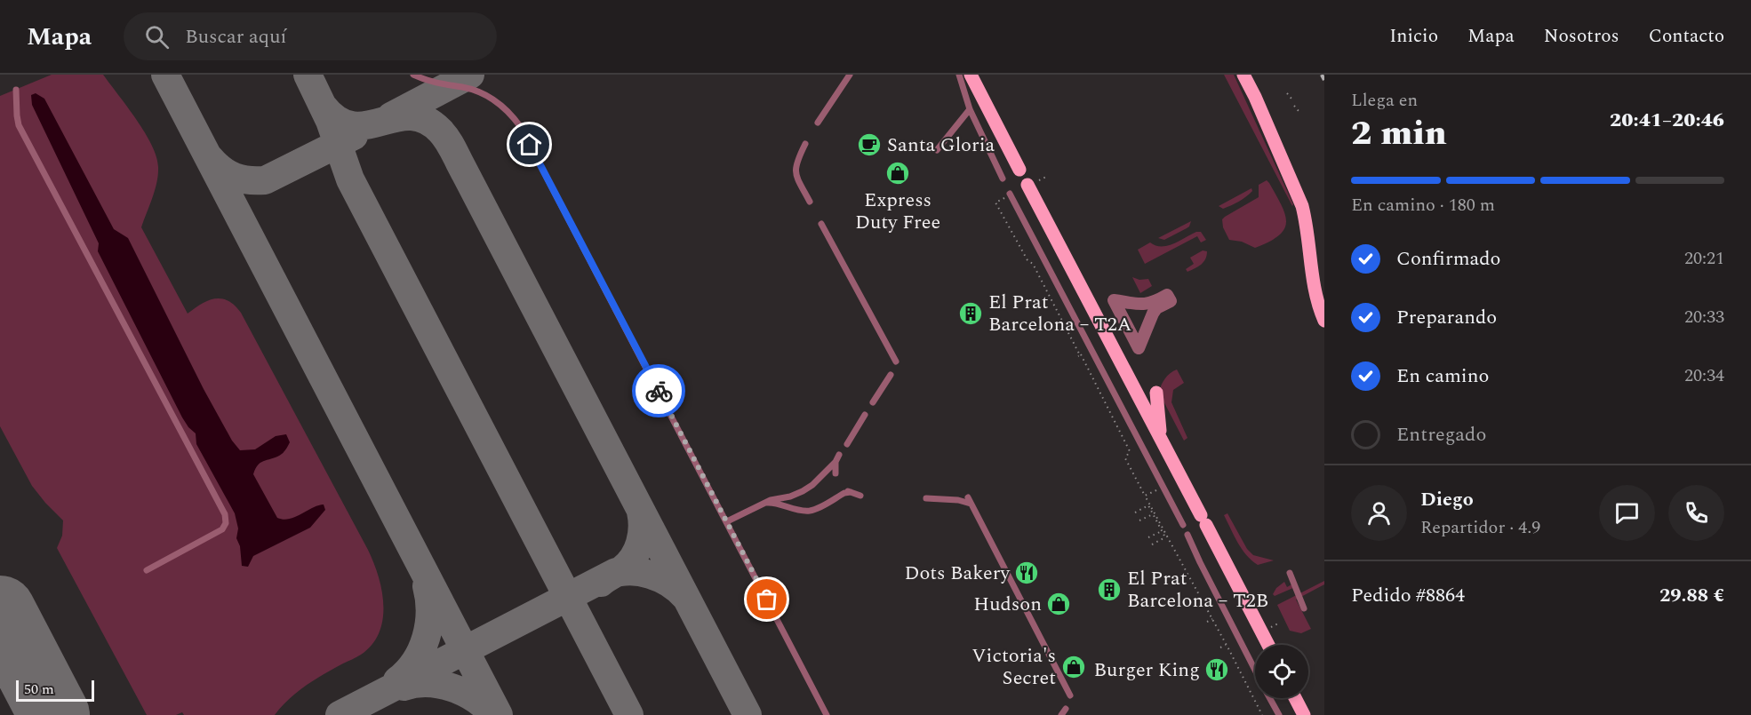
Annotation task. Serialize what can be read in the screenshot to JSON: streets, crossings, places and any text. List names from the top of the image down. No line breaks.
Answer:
{"places":{"cafe":["Santa Gloria"],"shop":["Express Duty Free","Hudson","Victoria's Secret"],"building":["El Prat Barcelona – T2A","El Prat Barcelona – T2B"],"restaurant":["Dots Bakery","Burger King"]},"scale_bar":"50 m","page":{"header":"Mapa","search":"Buscar aquí","nav":["Inicio","Mapa","Nosotros","Contacto"],"heading":["2 min","Llega en","20:41–20:46"],"panel":["Diego","Repartidor · 4.9","Pedido #8864","29.88 €"],"bar":"En camino · 180 m","list":[["Confirmado","20:21"],["Preparando","20:33"],["En camino","20:34"],"Entregado"],"scale":"50 m"}}
